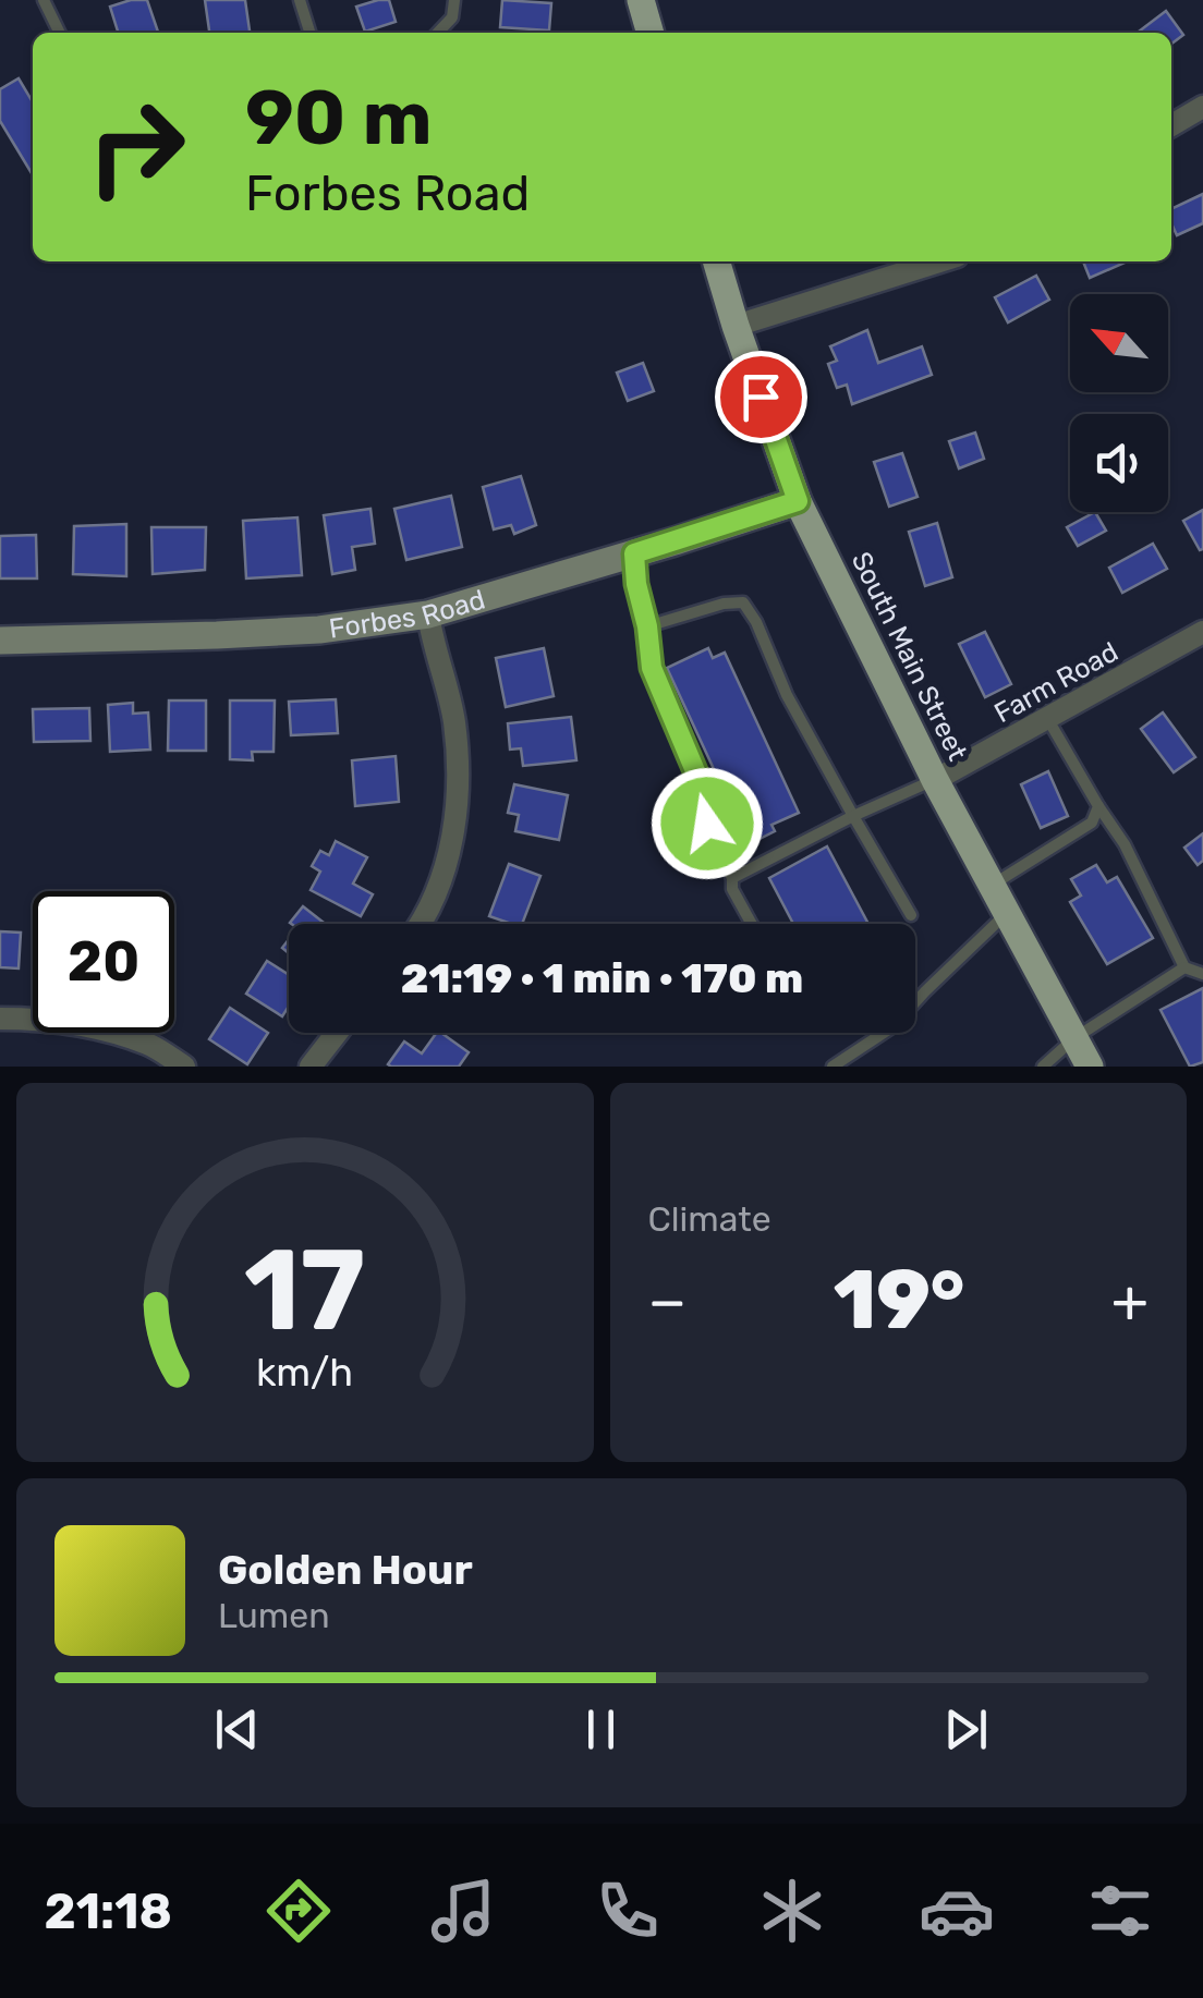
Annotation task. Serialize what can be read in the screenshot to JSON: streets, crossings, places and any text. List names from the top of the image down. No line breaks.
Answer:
{"streets":{"main road":["South Main Street"],"street":["Forbes Road","Farm Road"]},"crossings":[["Forbes Road","South Main Street"],["South Main Street","Farm Road"]],"north":"top left","page":{"turn":["90 m","Forbes Road"],"limit":"20","trip":"21:19 · 1 min · 170 m","tile":"Climate","heat":["−","19°","+"],"song":["Golden Hour","Lumen"],"tabs":"21:18","gauge":["17","km/h"]}}
